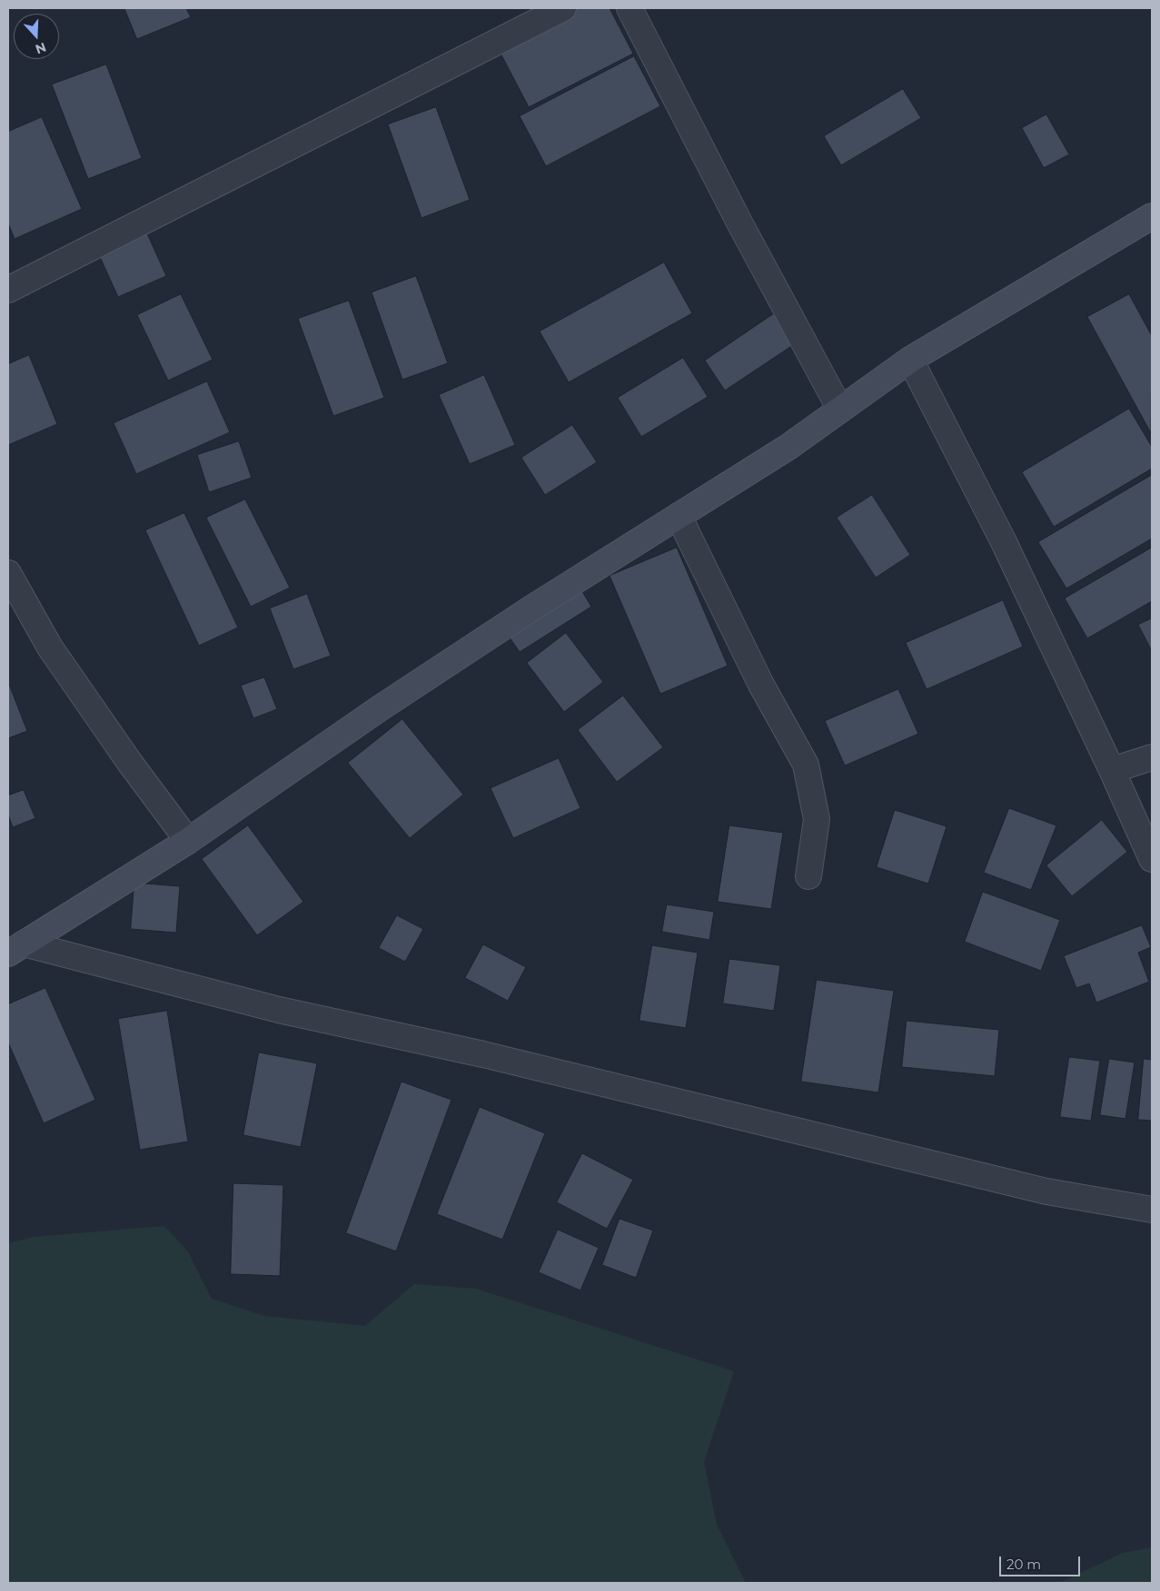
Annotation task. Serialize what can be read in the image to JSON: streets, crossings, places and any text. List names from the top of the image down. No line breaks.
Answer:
{"scale_bar":"20 m","north":"bottom"}
